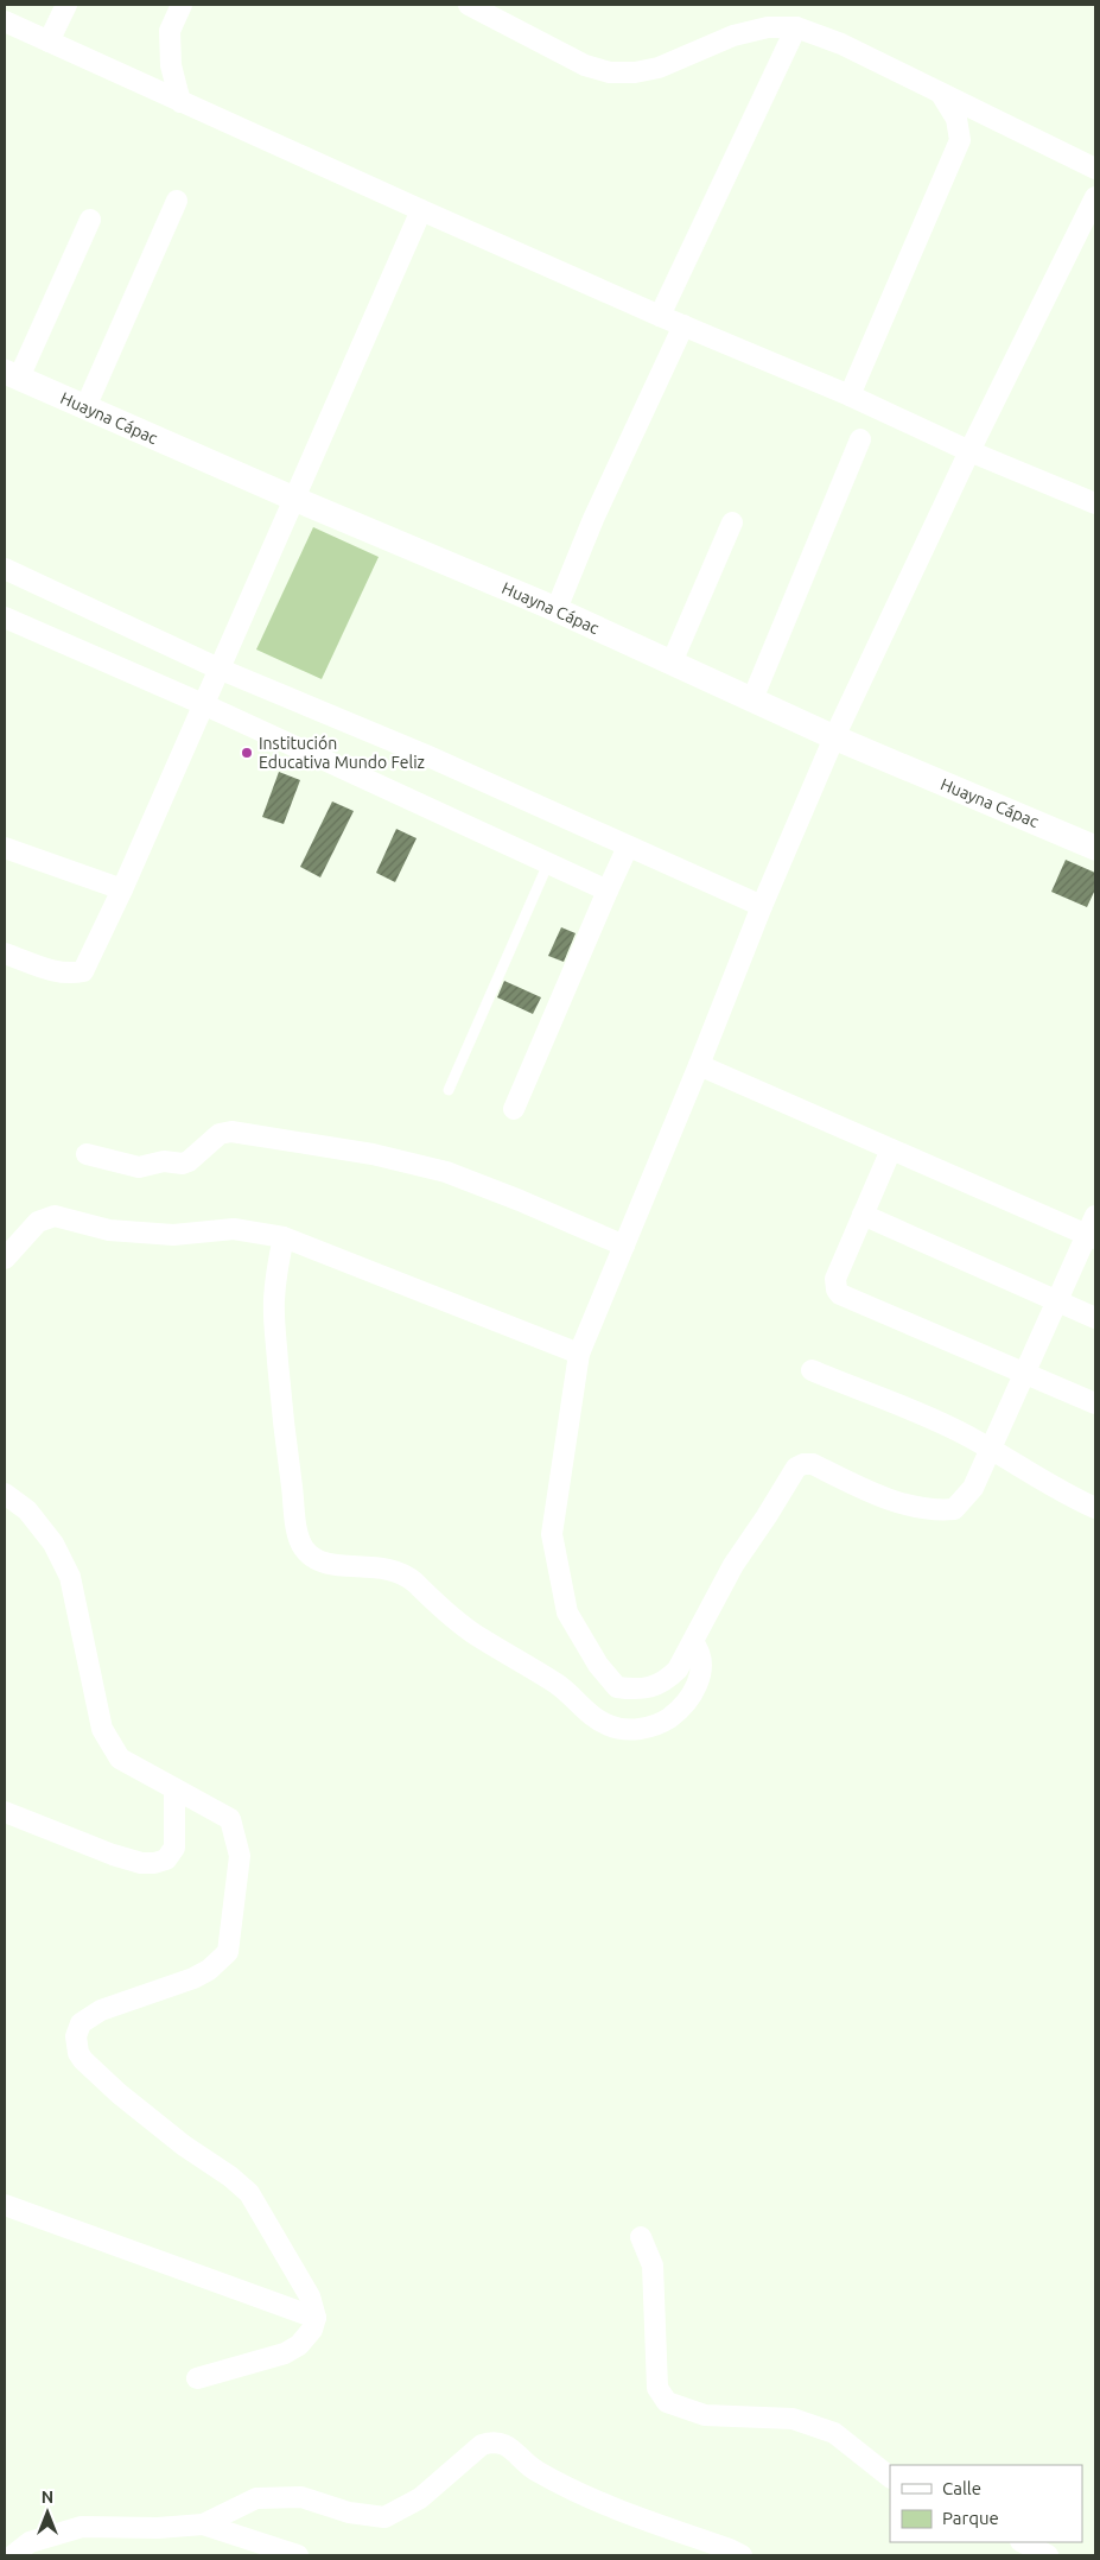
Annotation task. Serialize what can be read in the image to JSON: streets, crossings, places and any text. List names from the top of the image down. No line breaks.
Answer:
{"streets":{"street":["Huayna Cápac"]},"places":["Institución Educativa Mundo Feliz"],"legend":["Calle","Parque"],"north":"top"}
